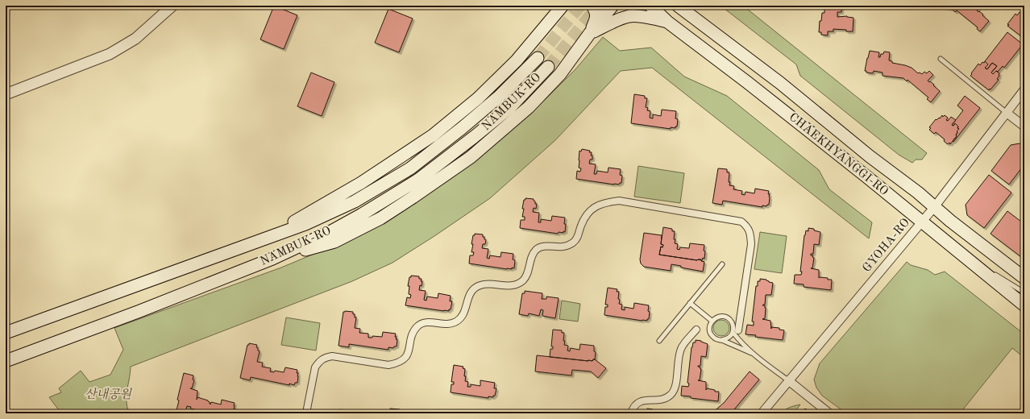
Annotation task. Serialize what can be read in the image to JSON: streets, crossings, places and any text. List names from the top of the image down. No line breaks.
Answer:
{"streets":{"main road":["NAMBUK-RO","CHAEKHYANGGI-RO"],"street":["GYOHA-RO"]},"crossings":[["CHAEKHYANGGI-RO","GYOHA-RO"]],"parks":["산내공원"]}
